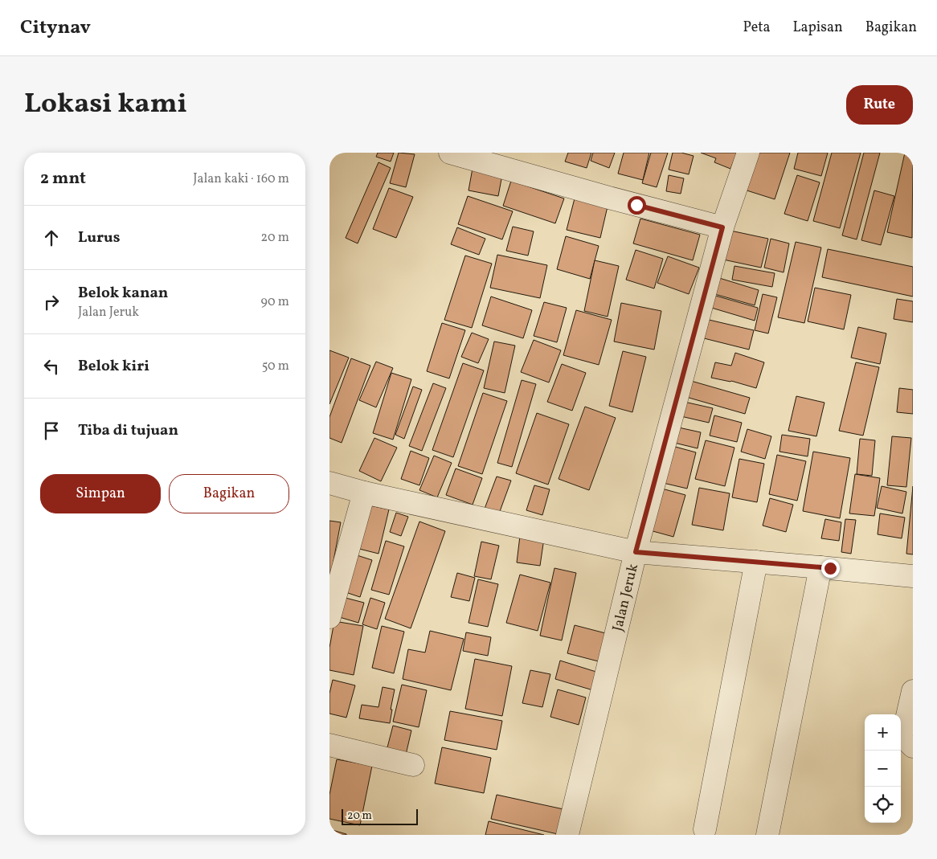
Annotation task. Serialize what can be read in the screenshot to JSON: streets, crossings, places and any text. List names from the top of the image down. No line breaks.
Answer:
{"streets":{"street":["Jalan Jeruk"]},"scale_bar":"20 m","page":{"header":"Citynav","nav":["Peta","Lapisan","Bagikan"],"title":"Lokasi kami","buttons":["Rute",["Simpan","Bagikan"]],"heading":["2 mnt","Jalan kaki · 160 m"],"list":[["Lurus","20 m"],["Belok kanan","Jalan Jeruk","90 m"],["Belok kiri","50 m"],"Tiba di tujuan"],"map_buttons":["+","−"],"scale":"20 m"}}
